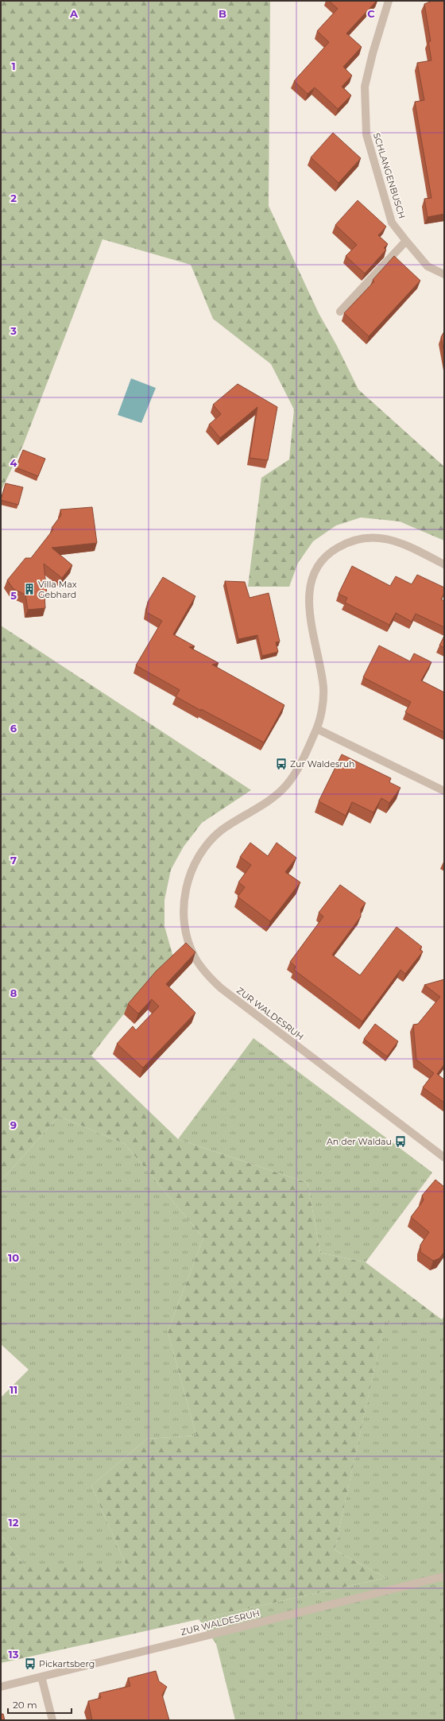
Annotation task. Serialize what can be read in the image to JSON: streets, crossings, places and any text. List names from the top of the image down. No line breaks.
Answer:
{"streets":{"street":["SCHLANGENBUSCH","ZUR WALDESRUH"]},"places":{"building":["Villa Max Gebhard"],"bus stop":["Zur Waldesruh","An der Waldau","Pickartsberg"]},"scale_bar":"20 m","grid":{"columns":["A","B","C"],"rows":["1","2","3","4","5","6","7","8","9","10","11","12","13"]}}
